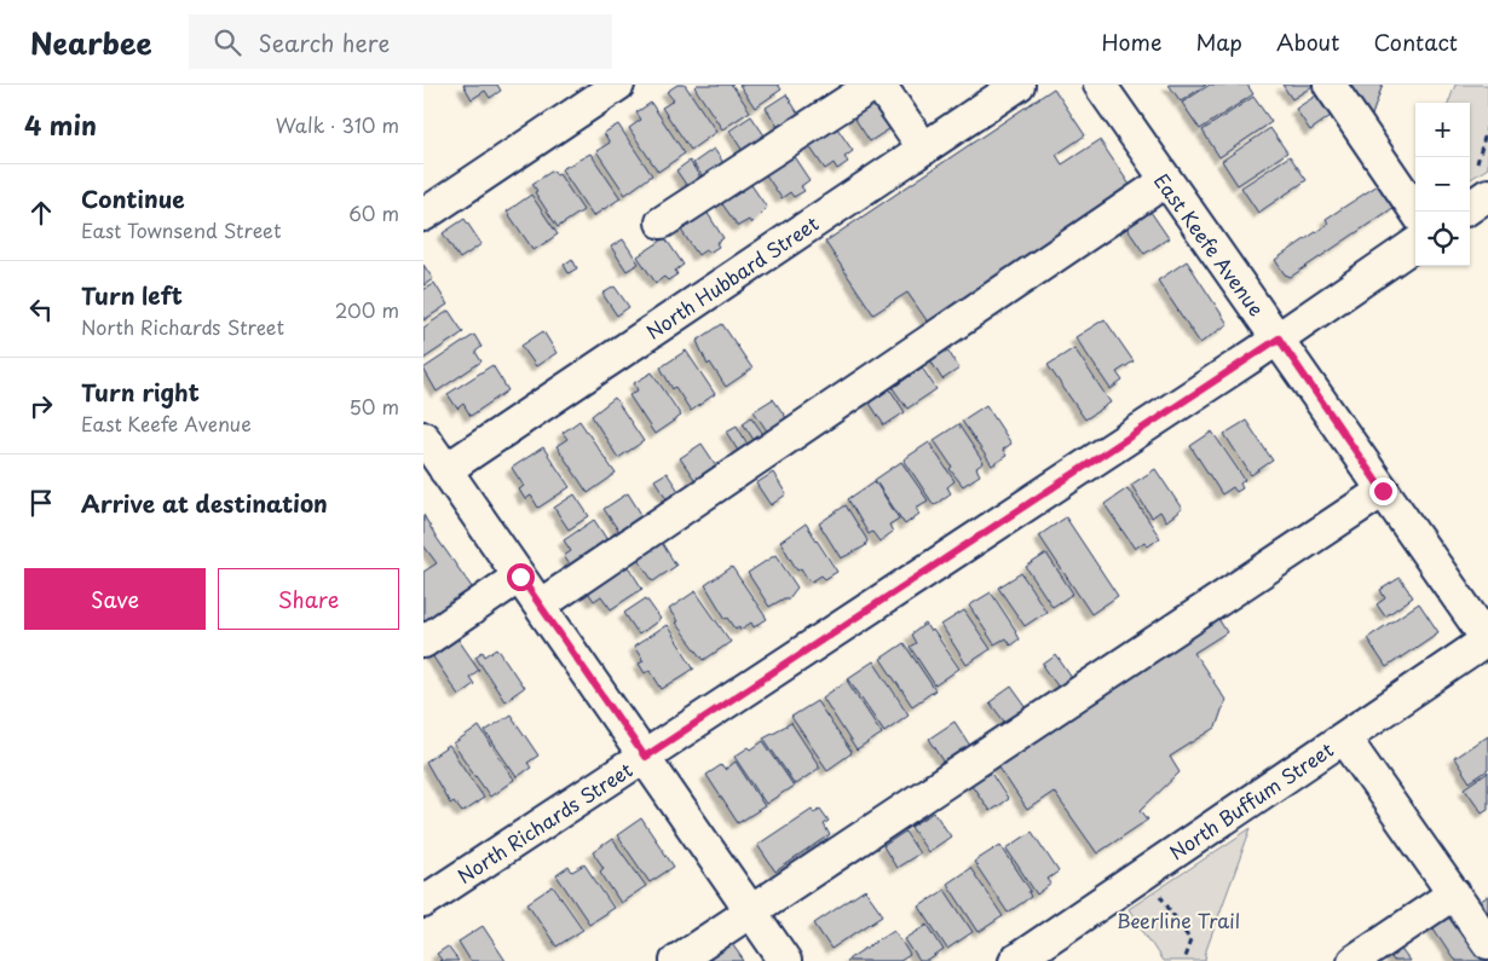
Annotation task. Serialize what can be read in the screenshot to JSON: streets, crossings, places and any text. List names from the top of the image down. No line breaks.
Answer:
{"streets":{"street":["East Keefe Avenue","North Hubbard Street","North Buffum Street","North Richards Street"]},"crossings":[["East Keefe Avenue","North Buffum Street"],["East Keefe Avenue","North Richards Street"]],"parks":["Beerline Trail"],"page":{"header":"Nearbee","search":"Search here","nav":["Home","Map","About","Contact"],"heading":["4 min","Walk · 310 m"],"map_buttons":["+","−"],"list":[["Continue","East Townsend Street","60 m"],["Turn left","North Richards Street","200 m"],["Turn right","East Keefe Avenue","50 m"],"Arrive at destination"],"buttons":["Save","Share"]}}
